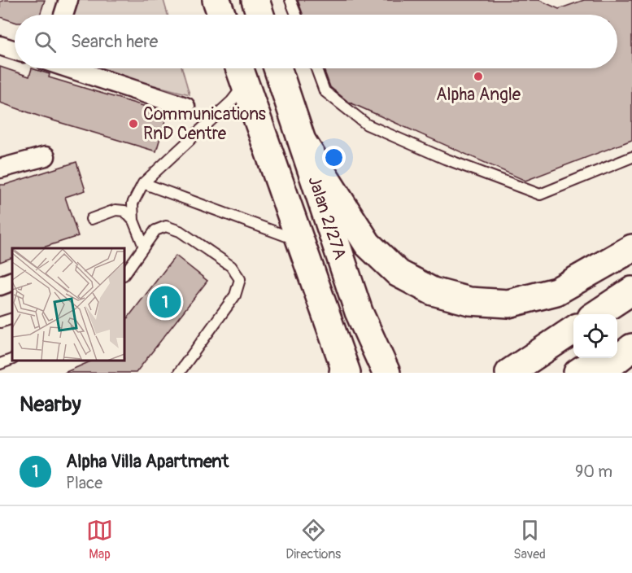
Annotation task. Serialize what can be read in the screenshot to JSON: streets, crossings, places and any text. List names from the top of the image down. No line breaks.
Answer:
{"streets":{"main road":["Jalan 2/27A"]},"places":["Alpha Angle","Communications RnD Centre"],"page":{"search":"Search here","pins":"1","heading":"Nearby","list":[{"mark":"1","name":"Alpha Villa Apartment","note":"Place","value":"90 m"}],"nav":["Map","Directions","Saved"]}}
